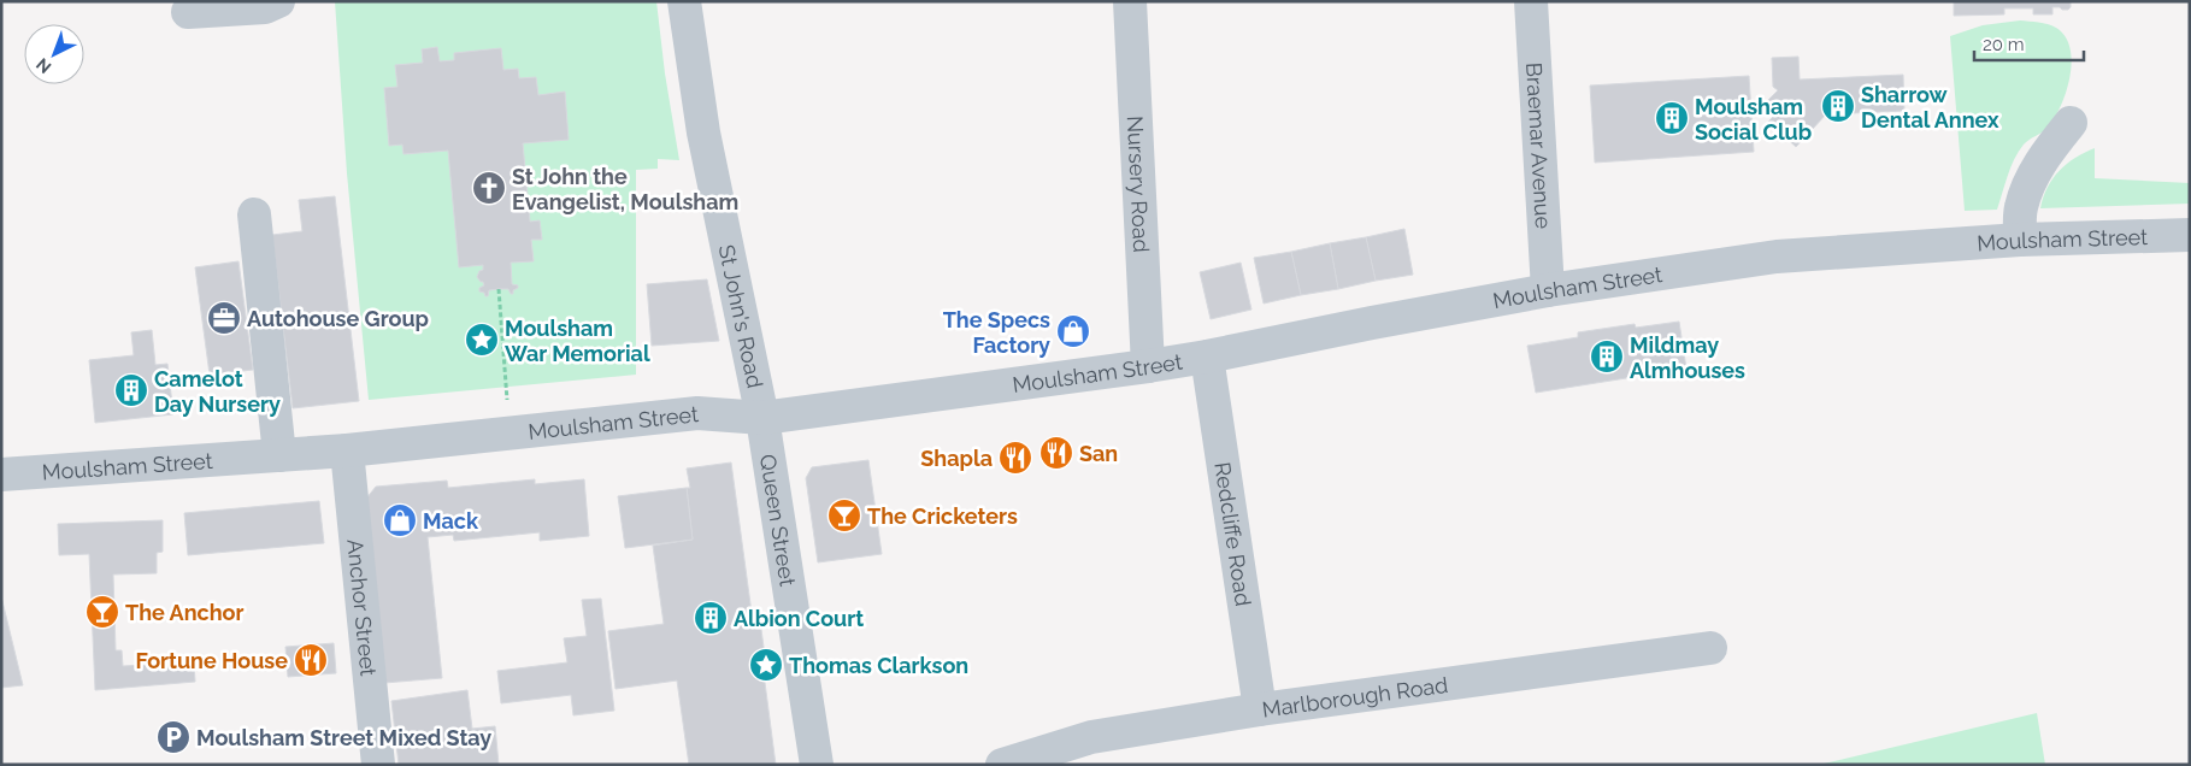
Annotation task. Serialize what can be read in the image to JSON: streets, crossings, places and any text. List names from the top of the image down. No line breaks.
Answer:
{"streets":{"street":["Braemar Avenue","Nursery Road","Moulsham Street","St John's Road","Queen Street","Redcliffe Road","Anchor Street","Marlborough Road"]},"crossings":[["Braemar Avenue","Moulsham Street"],["Nursery Road","Moulsham Street"],["Moulsham Street","St John's Road"],["Moulsham Street","Queen Street"],["Moulsham Street","Redcliffe Road"],["Moulsham Street","Anchor Street"],["St John's Road","Queen Street"],["Redcliffe Road","Marlborough Road"]],"places":{"building":["Sharrow Dental Annex","Moulsham Social Club","Mildmay Almhouses","Camelot Day Nursery","Albion Court"],"church":["St John the Evangelist, Moulsham"],"office":["Autohouse Group"],"shop":["The Specs Factory","Mack"],"place":["Moulsham War Memorial","Thomas Clarkson"],"restaurant":["San","Shapla","Fortune House"],"bar":["The Cricketers","The Anchor"],"parking":["Moulsham Street Mixed Stay"]},"scale_bar":"20 m","north":"bottom left"}
